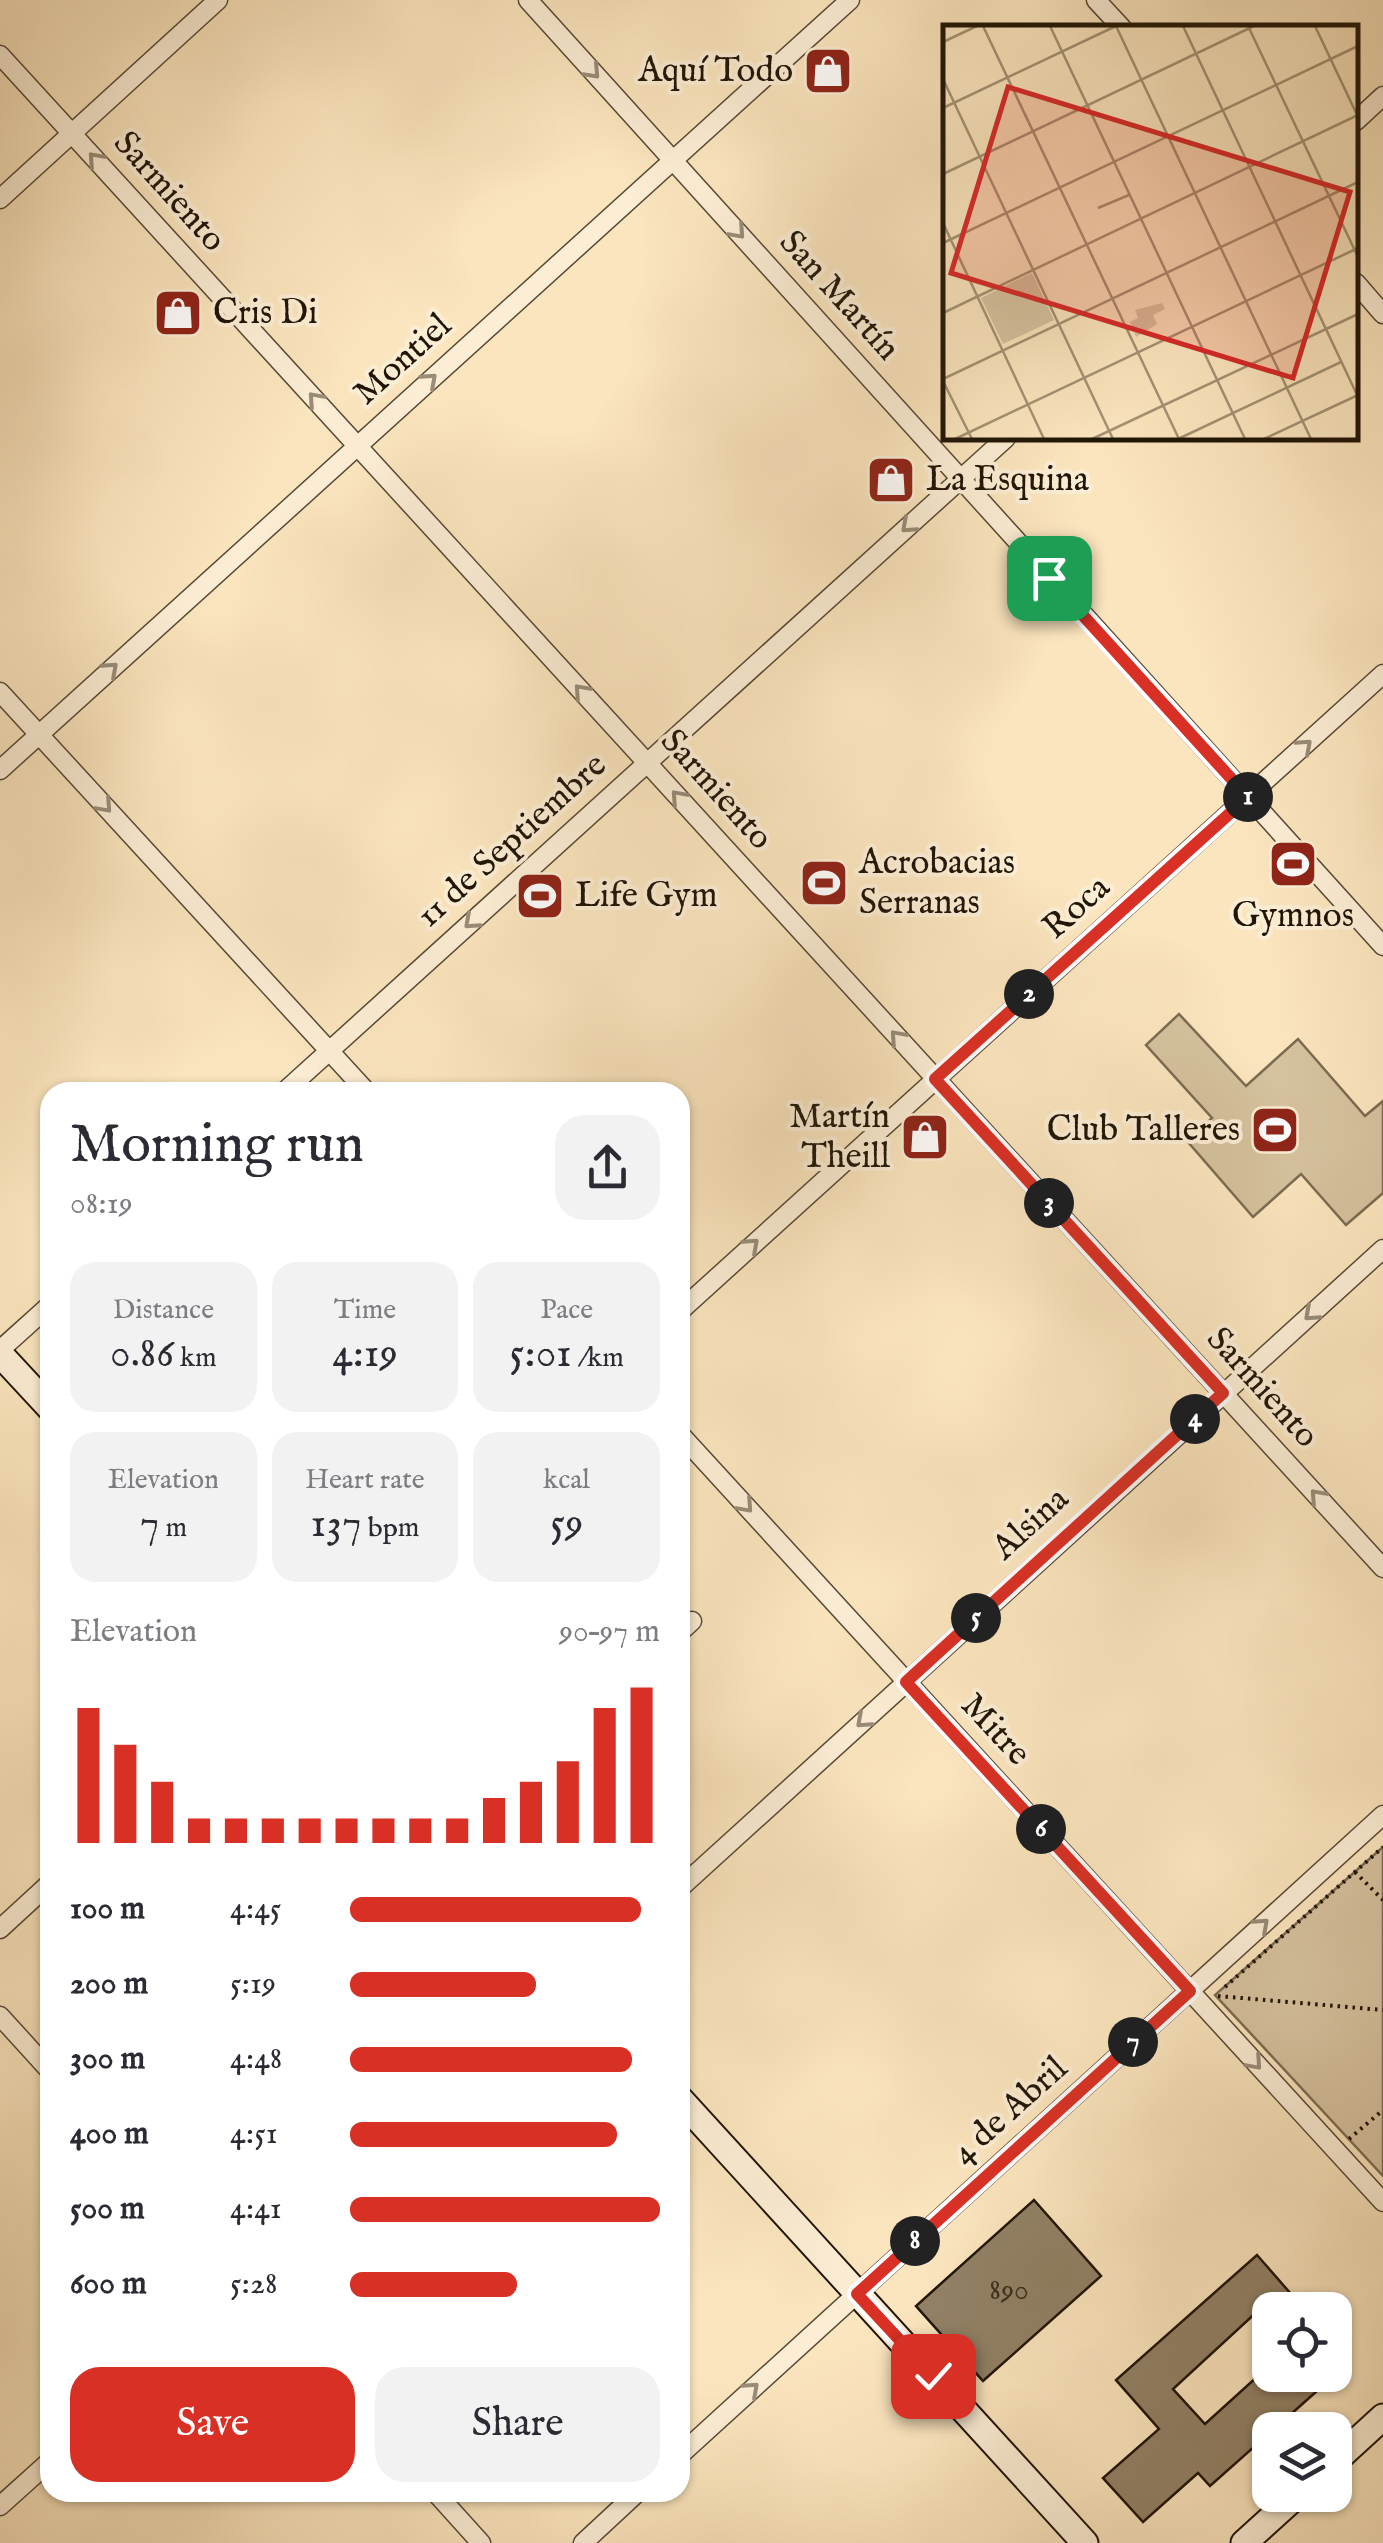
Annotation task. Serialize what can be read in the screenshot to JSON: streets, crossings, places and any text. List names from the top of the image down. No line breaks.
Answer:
{"streets":{"street":["Sarmiento","San Martín","Montiel","11 de Septiembre","Roca","Alsina","Mitre","4 de Abril"]},"crossings":[["Sarmiento","Montiel"],["Sarmiento","11 de Septiembre"],["Sarmiento","Roca"],["Sarmiento","Alsina"],["San Martín","Montiel"],["San Martín","11 de Septiembre"],["San Martín","Roca"],["Alsina","Mitre"],["Mitre","4 de Abril"]],"one_way":["Sarmiento","San Martín","Montiel","11 de Septiembre","Roca","Alsina","Mitre","4 de Abril"],"places":{"shop":["Aquí Todo","Cris Di","La Esquina","Martín Theill"],"sports":["Gymnos","Acrobacias Serranas","Life Gym","Club Talleres"]},"house_numbers":["890"],"page":{"pins":["1","2","3","4","5","6","7","8"],"heading":["Morning run","08:19"],"stats":[["Distance","0.86 km"],["Time","4:19"],["Pace","5:01 /km"],["Elevation","7 m"],["Heart rate","137 bpm"],["kcal","59"]],"chart":["Elevation","90–97 m"],"list":[{"name":"100 m","note":"4:45"},{"name":"200 m","note":"5:19"},{"name":"300 m","note":"4:48"},{"name":"400 m","note":"4:51"},{"name":"500 m","note":"4:41"},{"name":"600 m","note":"5:28"}],"buttons":["Save","Share"]}}
